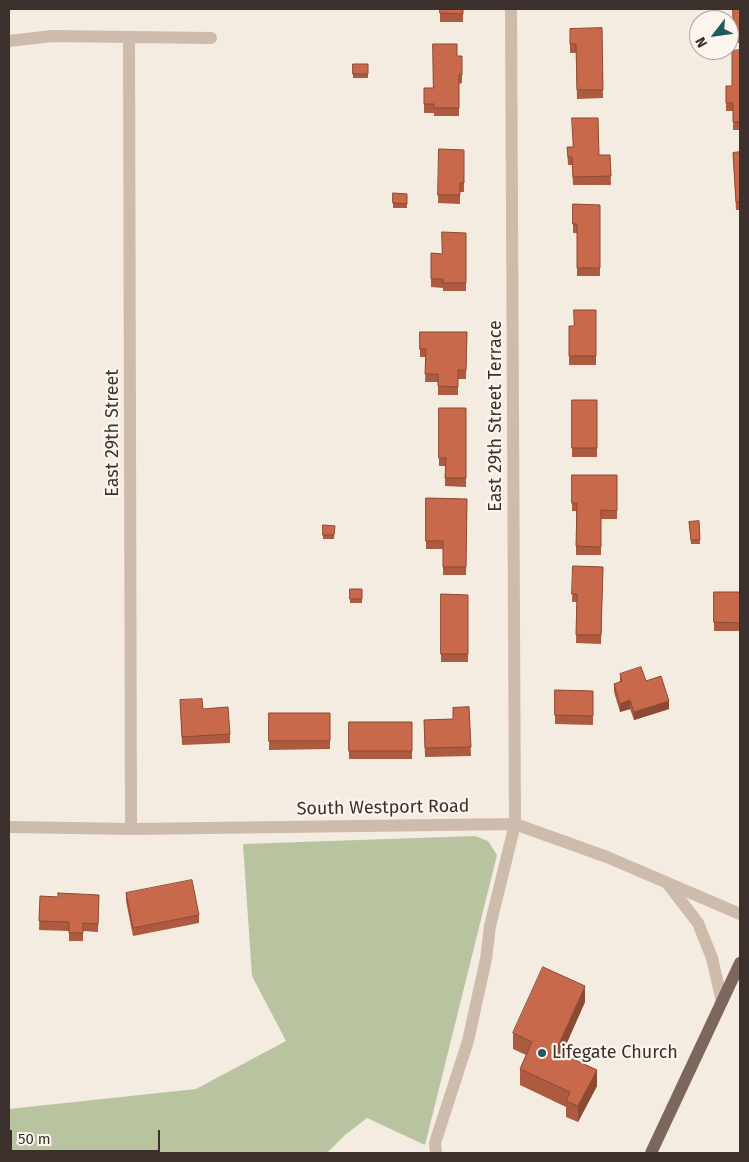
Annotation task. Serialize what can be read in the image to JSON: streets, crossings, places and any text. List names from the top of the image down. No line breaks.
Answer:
{"streets":{"street":["East 29th Street Terrace","East 29th Street","South Westport Road"]},"crossings":[["East 29th Street Terrace","South Westport Road"],["East 29th Street","South Westport Road"]],"places":["Lifegate Church"],"scale_bar":"50 m","north":"bottom left"}
